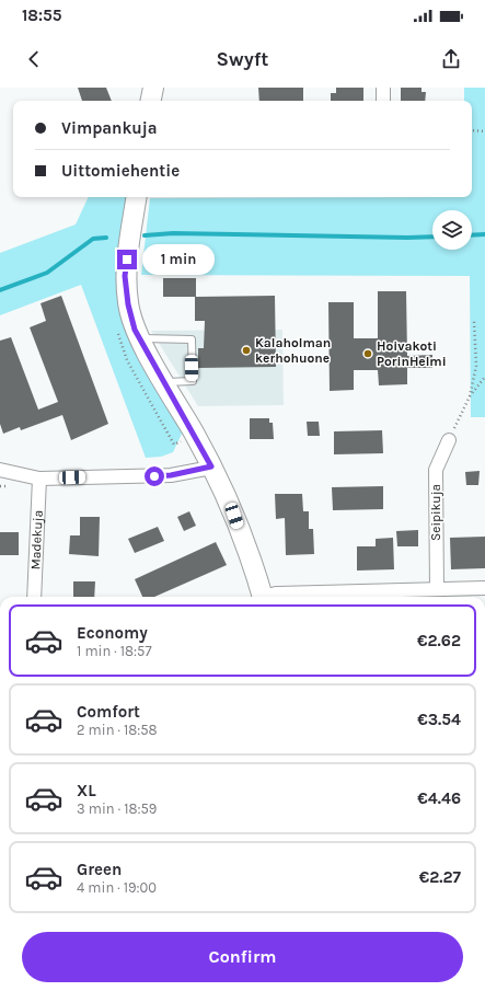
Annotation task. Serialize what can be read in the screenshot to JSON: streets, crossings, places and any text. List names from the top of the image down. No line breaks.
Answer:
{"streets":{"street":["Seipikuja","Madekuja"]},"places":["Kalaholman kerhohuone","Hoivakoti PorinHelmi"],"page":{"status":"18:55","header":"Swyft","banner":["Vimpankuja","Uittomiehentie"],"bubble":"1 min","list":[{"name":"Economy","note":"1 min · 18:57","value":"€2.62"},{"name":"Comfort","note":"2 min · 18:58","value":"€3.54"},{"name":"XL","note":"3 min · 18:59","value":"€4.46"},{"name":"Green","note":"4 min · 19:00","value":"€2.27"}],"buttons":"Confirm"}}
